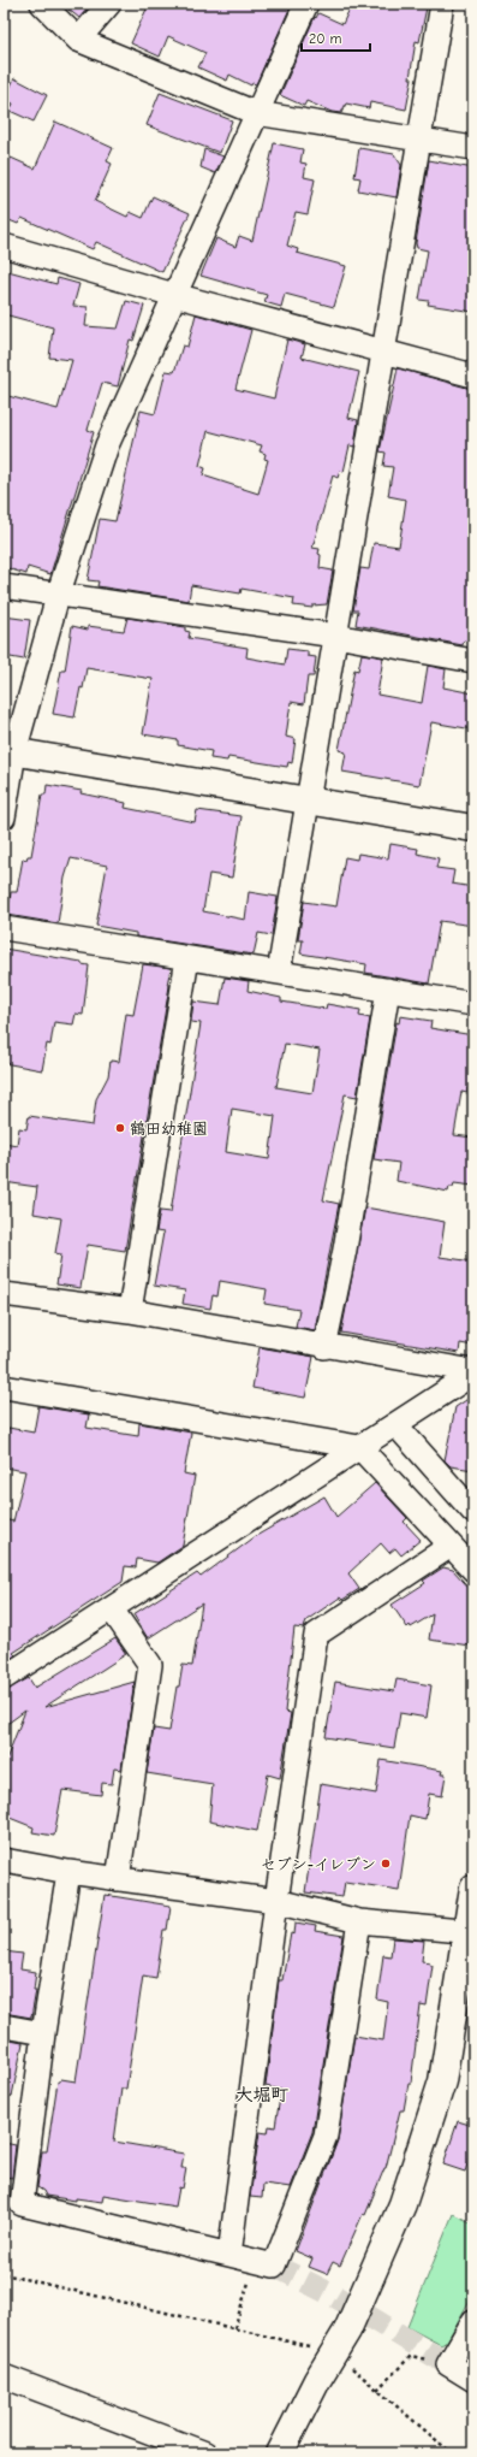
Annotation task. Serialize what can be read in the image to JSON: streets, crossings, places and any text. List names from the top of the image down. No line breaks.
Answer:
{"districts":["大堀町"],"places":["鶴田幼稚園","セブン-イレブン"],"scale_bar":"20 m"}
